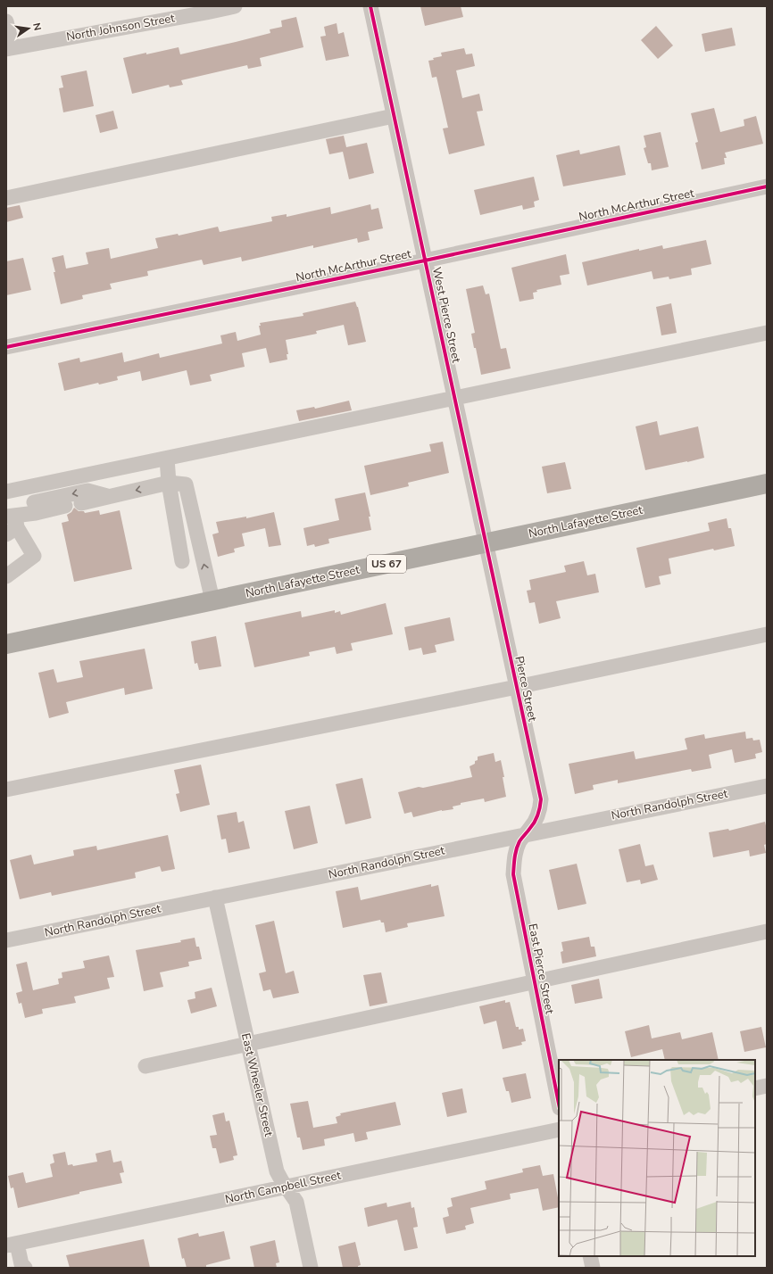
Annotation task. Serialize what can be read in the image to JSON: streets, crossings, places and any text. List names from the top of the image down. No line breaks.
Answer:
{"streets":{"highway":["North Lafayette Street","US 67"],"street":["North Johnson Street","North McArthur Street","West Pierce Street","Pierce Street","North Randolph Street","East Pierce Street","East Wheeler Street","North Campbell Street"]},"crossings":[["North McArthur Street","West Pierce Street"],["West Pierce Street","North Lafayette Street"],["West Pierce Street","Pierce Street"],["North Lafayette Street","Pierce Street"],["Pierce Street","North Randolph Street"],["Pierce Street","East Pierce Street"],["North Randolph Street","East Pierce Street"],["North Randolph Street","East Wheeler Street"],["East Wheeler Street","North Campbell Street"]],"north":"right"}
